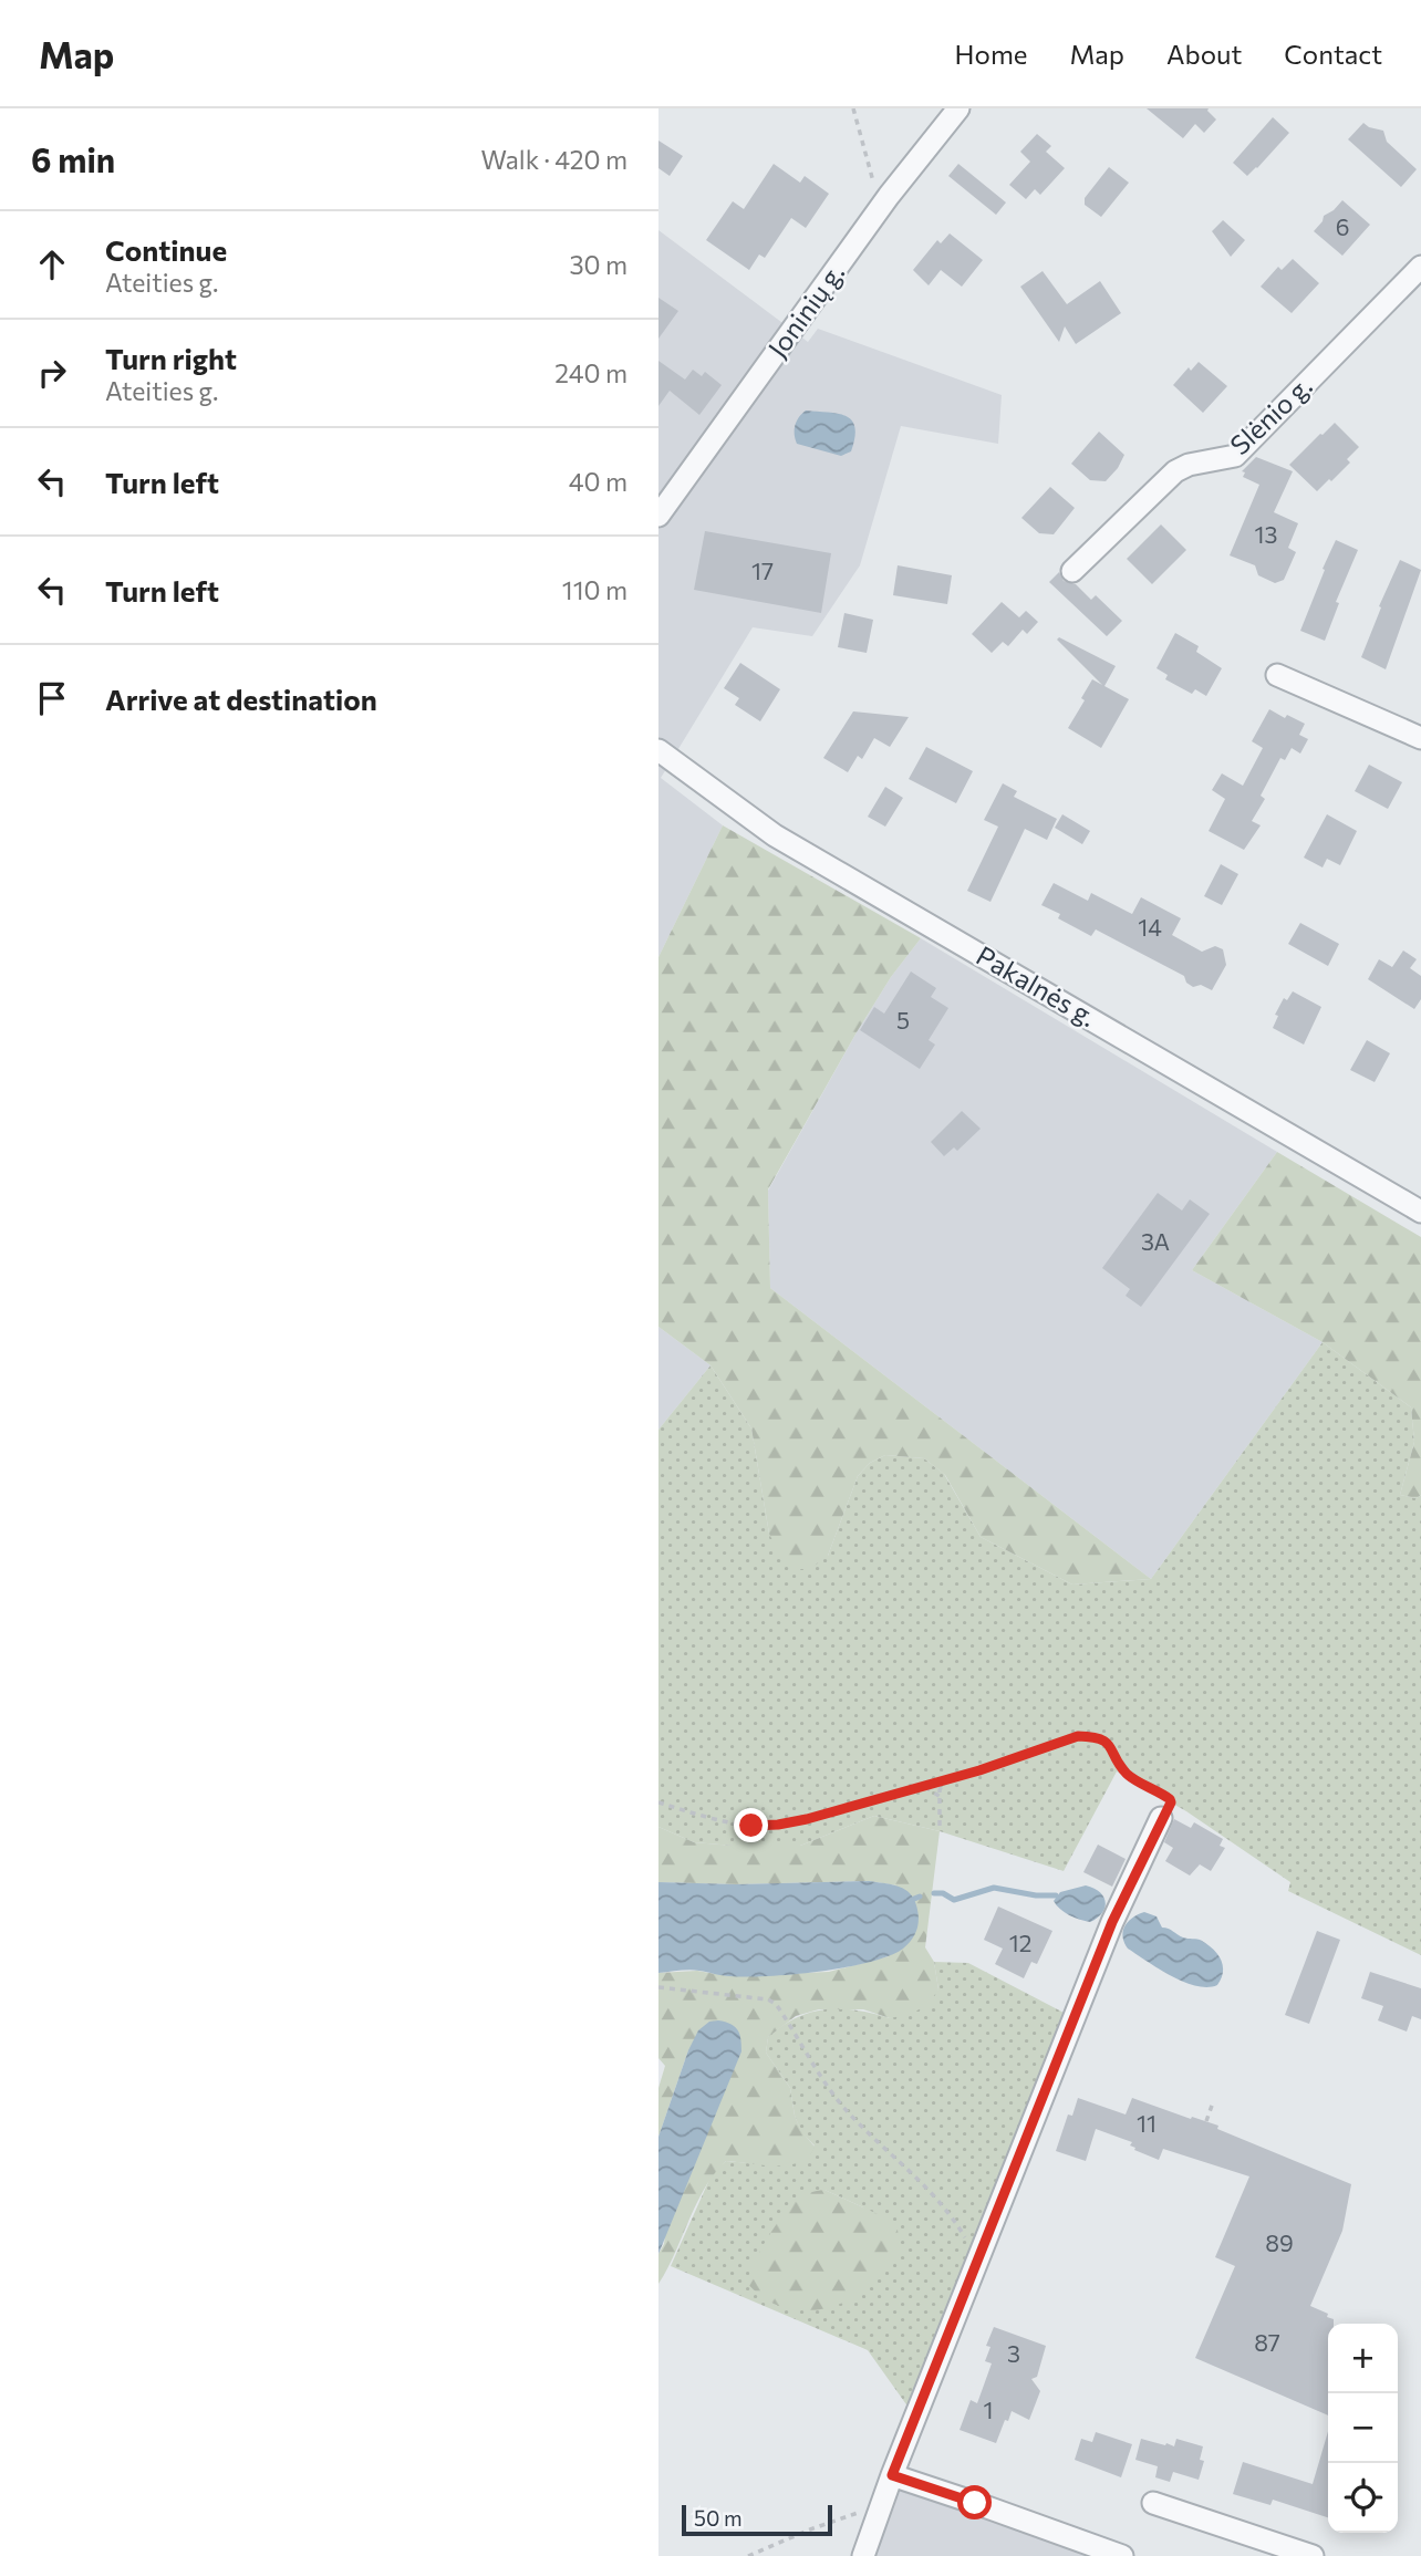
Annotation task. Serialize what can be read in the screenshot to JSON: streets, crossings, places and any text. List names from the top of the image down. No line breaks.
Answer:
{"streets":{"street":["Joninių g.","Slėnio g.","Pakalnės g."]},"house_numbers":["6","13","17","14","5","3A","12","11","89","87","3","1"],"scale_bar":"50 m","page":{"header":"Map","nav":["Home","Map","About","Contact"],"heading":["6 min","Walk · 420 m"],"list":[["Continue","Ateities g.","30 m"],["Turn right","Ateities g.","240 m"],["Turn left","40 m"],["Turn left","110 m"],"Arrive at destination"],"map_buttons":["+","−"],"scale":"50 m"}}
